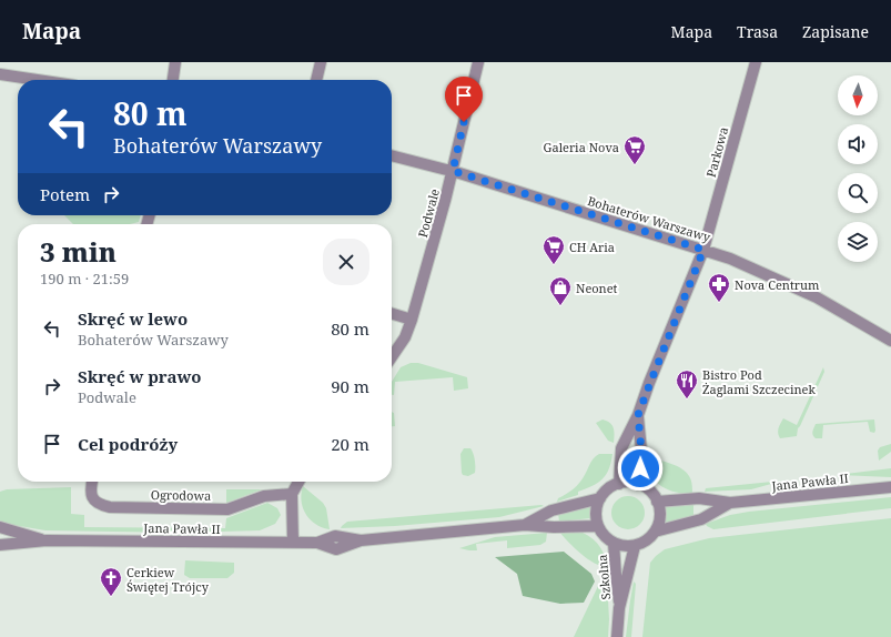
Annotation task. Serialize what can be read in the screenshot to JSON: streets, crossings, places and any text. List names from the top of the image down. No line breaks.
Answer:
{"streets":{"street":["Parkowa","Podwale","Bohaterów Warszawy","Jana Pawła II","Ogrodowa","Szkolna"]},"crossings":[["Parkowa","Bohaterów Warszawy"],["Parkowa","Jana Pawła II"],["Parkowa","Szkolna"],["Podwale","Bohaterów Warszawy"],["Jana Pawła II","Szkolna"]],"places":{"supermarket":["Galeria Nova","CH Aria"],"pharmacy":["Nova Centrum"],"shop":["Neonet"],"restaurant":["Bistro Pod Żaglami Szczecinek"],"church":["Cerkiew Świętej Trójcy"]},"north":"bottom","page":{"header":"Mapa","nav":["Mapa","Trasa","Zapisane"],"turn":["80 m","Bohaterów Warszawy"],"then":"Potem","heading":["3 min","190 m · 21:59"],"list":[{"name":"Skręć w lewo","note":"Bohaterów Warszawy","value":"80 m"},{"name":"Skręć w prawo","note":"Podwale","value":"90 m"},{"name":"Cel podróży","value":"20 m"}]}}
